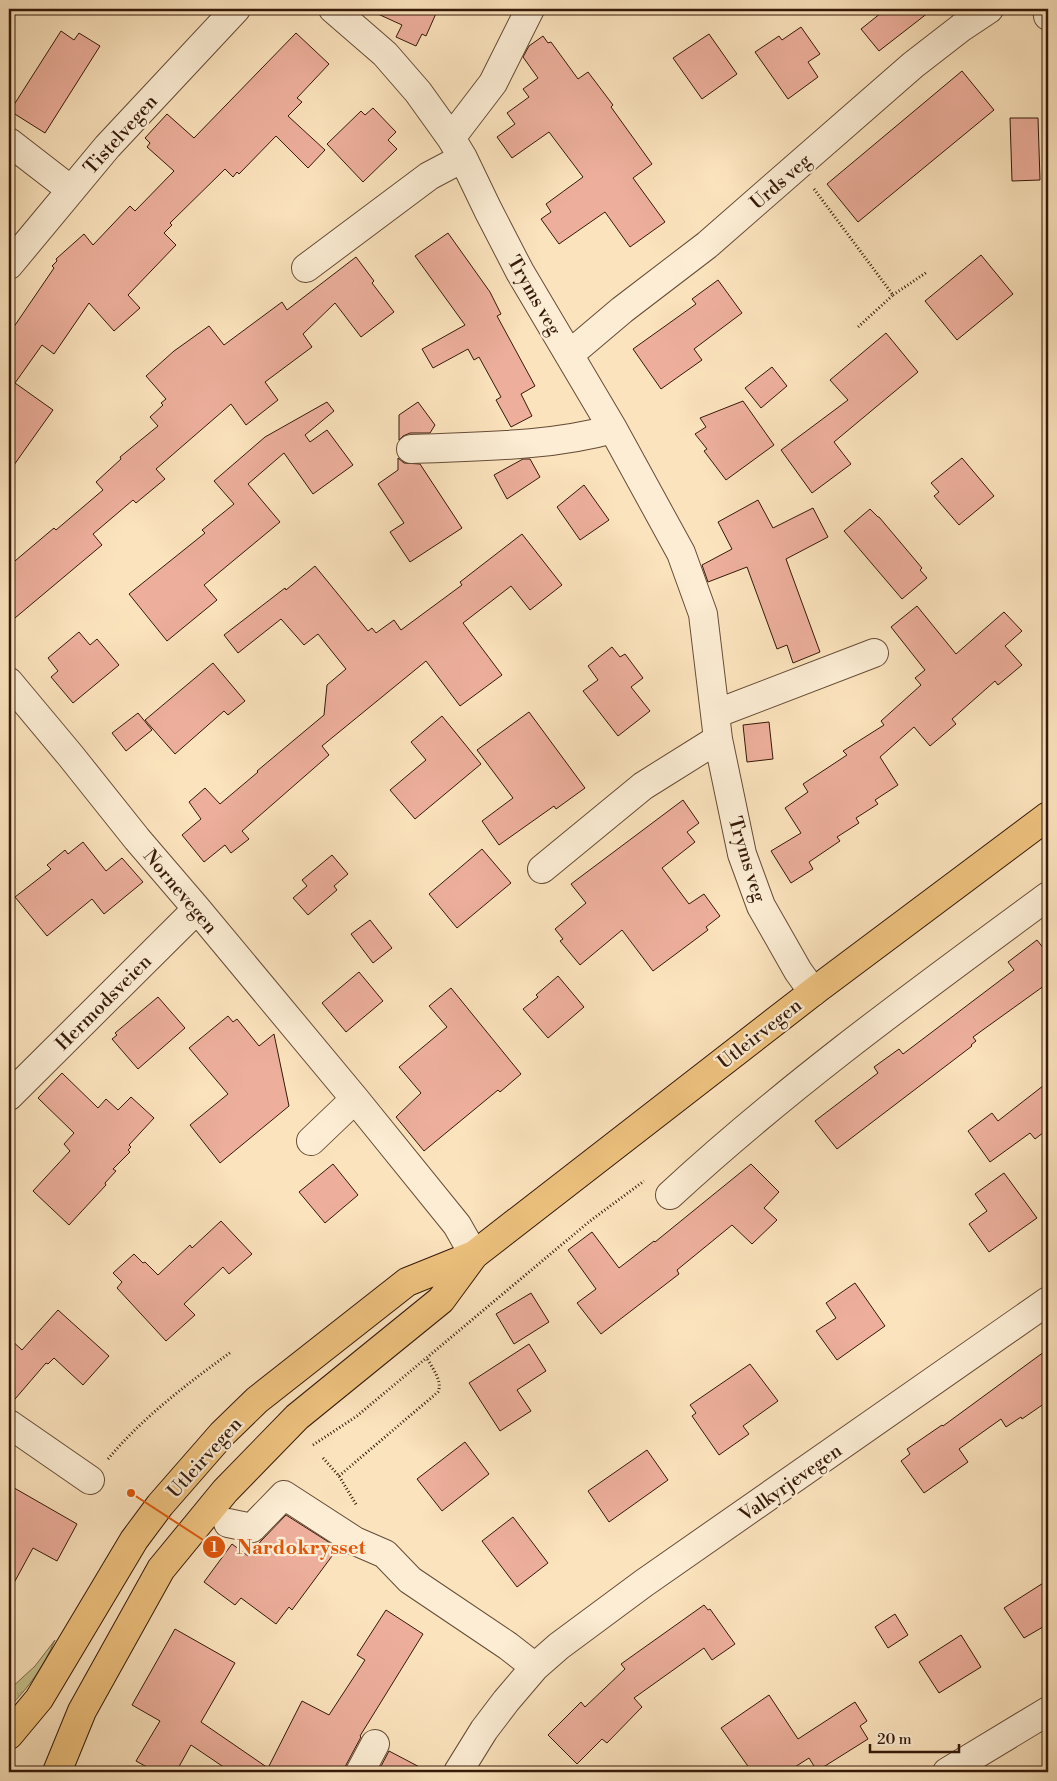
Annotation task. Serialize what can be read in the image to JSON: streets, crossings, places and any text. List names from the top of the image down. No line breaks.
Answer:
{"streets":{"main road":["Utleirvegen"],"street":["Tistelvegen","Urds veg","Tryms veg","Nornevegen","Hermodsveien","Valkyrjevegen"]},"crossings":[["Urds veg","Tryms veg"],["Tryms veg","Utleirvegen"],["Nornevegen","Hermodsveien"],["Nornevegen","Utleirvegen"]],"places":["Nardokrysset"],"scale_bar":"20 m"}
